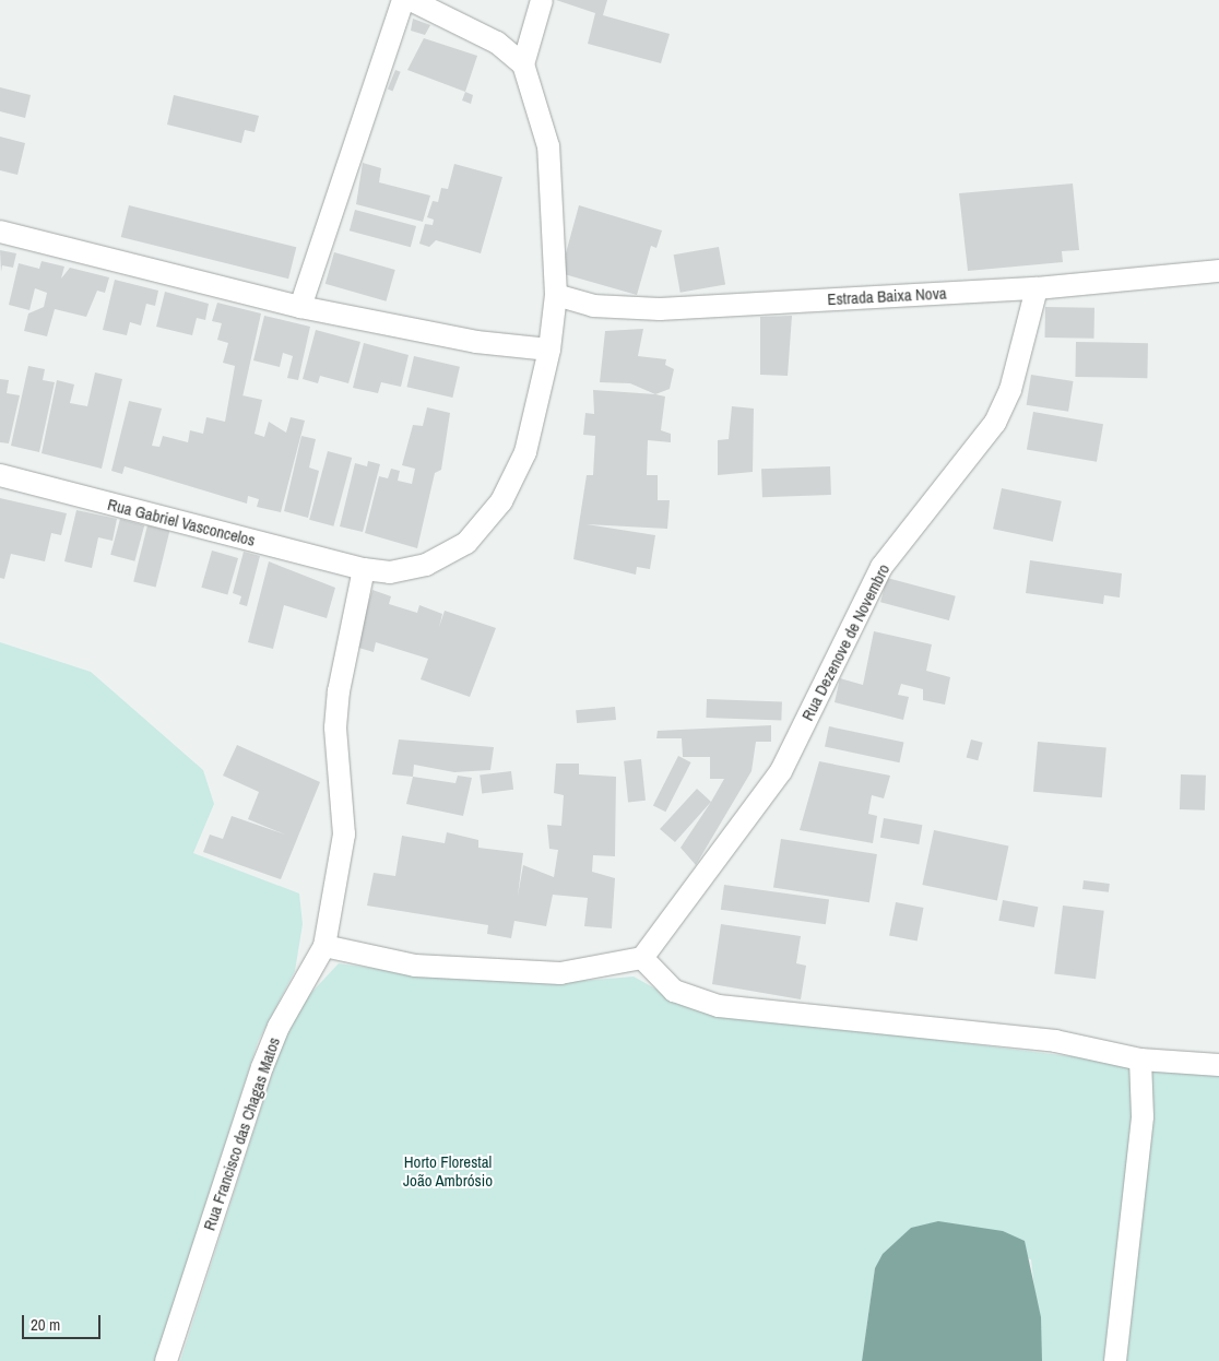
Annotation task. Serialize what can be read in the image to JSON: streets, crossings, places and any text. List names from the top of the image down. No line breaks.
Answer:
{"streets":{"street":["Estrada Baixa Nova","Rua Gabriel Vasconcelos","Rua Dezenove de Novembro","Rua Francisco das Chagas Matos"]},"crossings":[["Estrada Baixa Nova","Rua Gabriel Vasconcelos"],["Estrada Baixa Nova","Rua Dezenove de Novembro"],["Rua Gabriel Vasconcelos","Rua Francisco das Chagas Matos"]],"parks":["Horto Florestal João Ambrósio"],"scale_bar":"20 m"}
